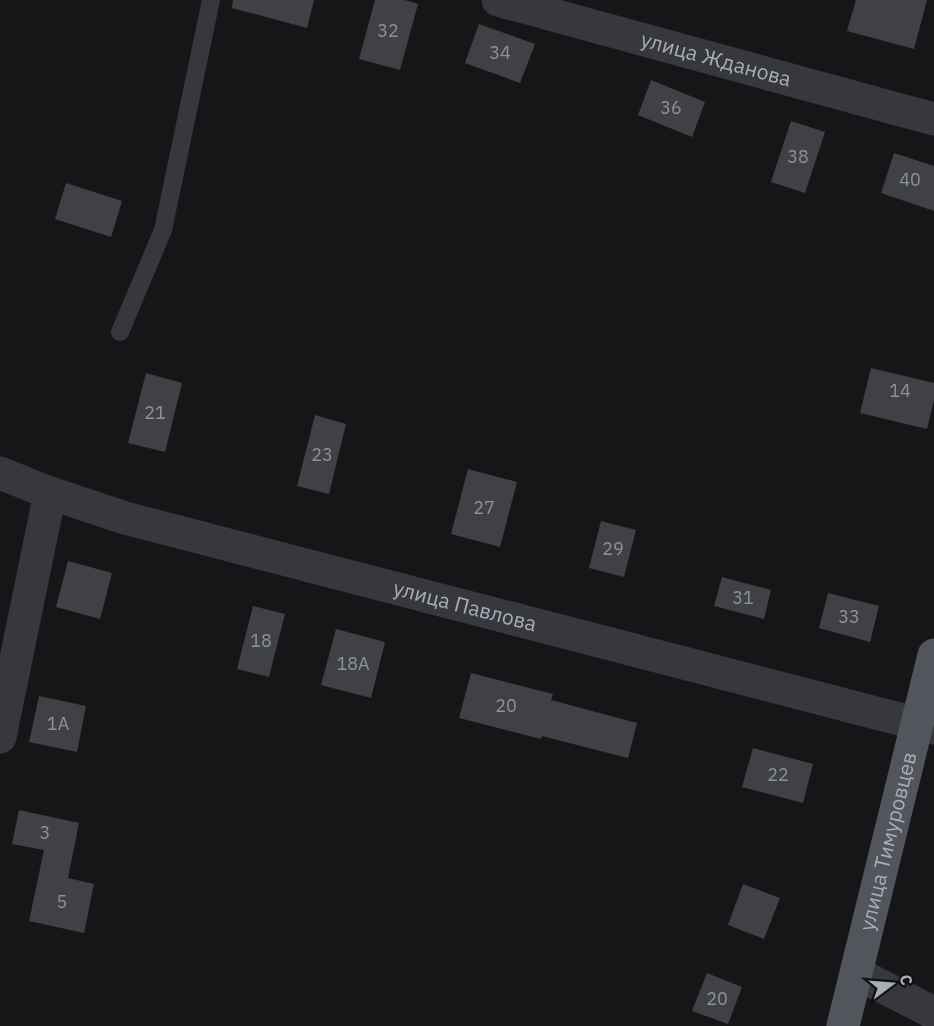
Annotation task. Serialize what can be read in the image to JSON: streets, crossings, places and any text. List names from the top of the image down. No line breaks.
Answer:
{"streets":{"main road":["улица Тимуровцев"],"street":["улица Жданова","улица Павлова"]},"crossings":[["улица Павлова","улица Тимуровцев"]],"house_numbers":["32","34","36","38","40","14","21","23","27","29","31","33","18","18А","20","1А","22","3","5","20"],"north":"right"}
